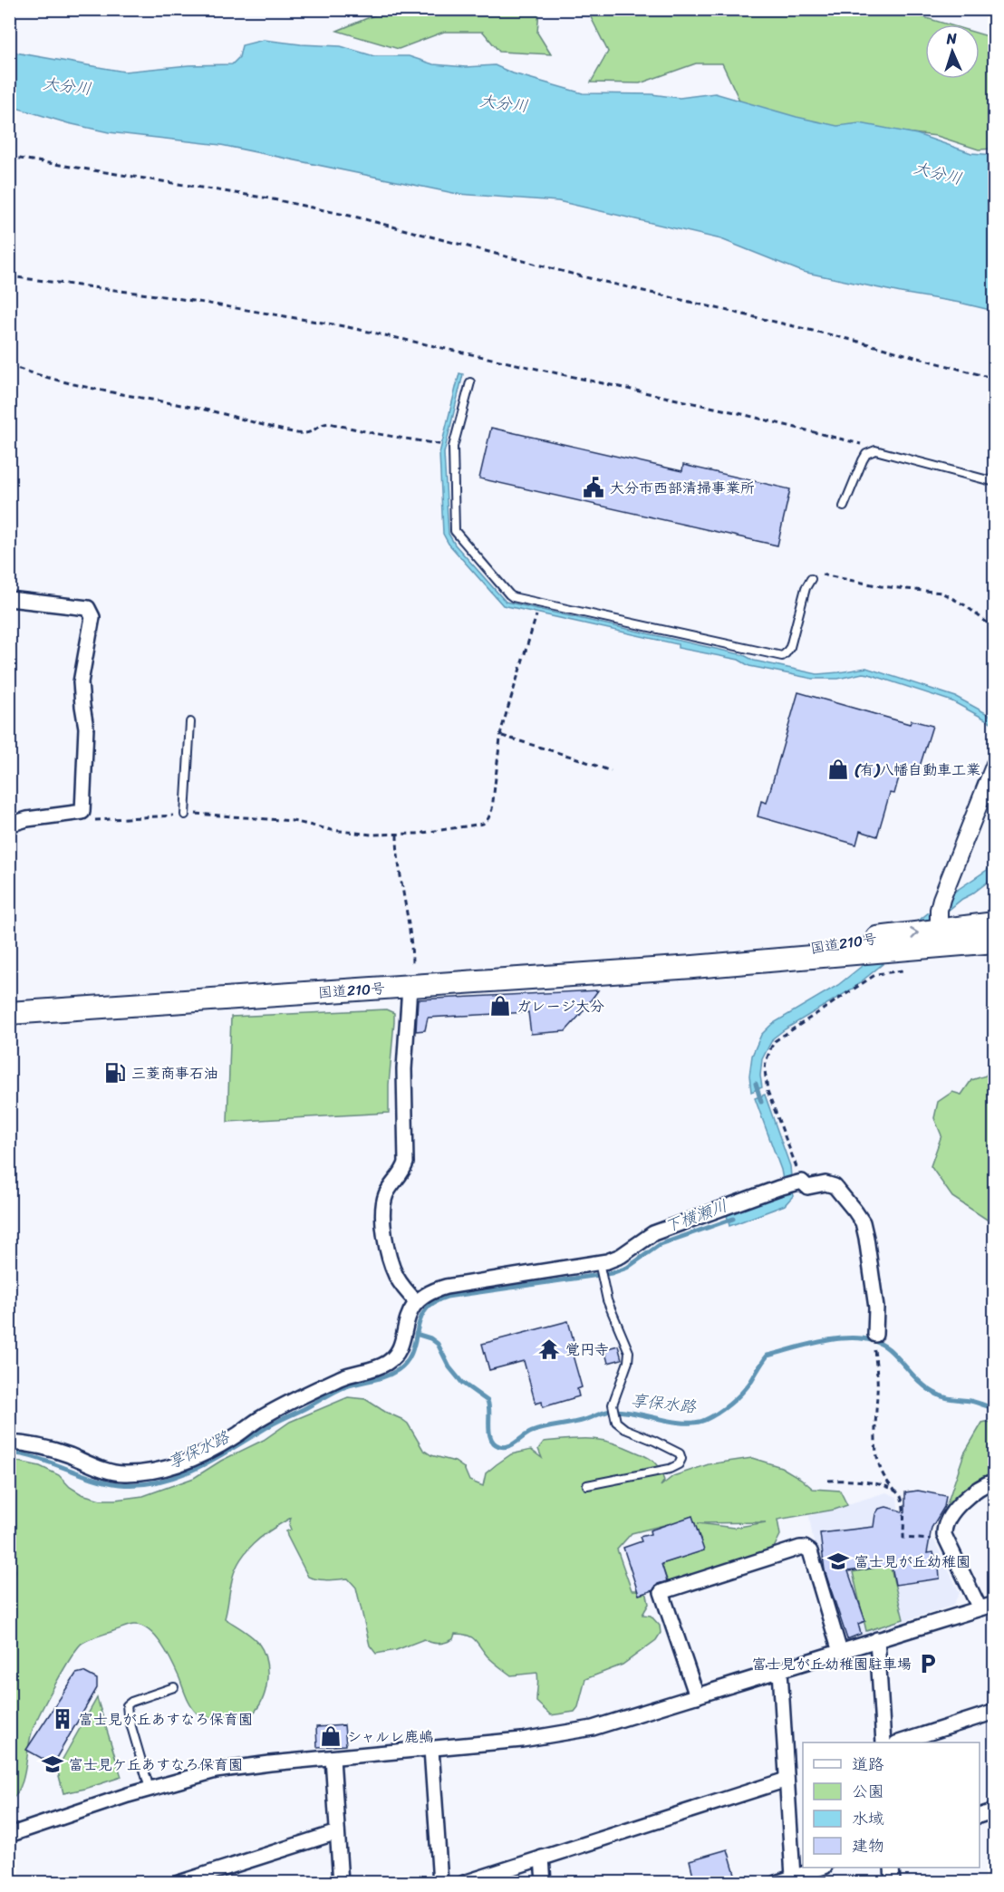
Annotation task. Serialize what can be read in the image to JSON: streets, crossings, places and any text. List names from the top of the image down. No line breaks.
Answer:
{"streets":{"highway":["国道210号"]},"water":["大分川","下横瀬川","享保水路"],"places":{"public building":["大分市西部清掃事業所"],"shop":["(有)八幡自動車工業","ガレージ大分","シャルレ鹿嶋"],"fuel station":["三菱商事石油"],"temple":["覚円寺"],"school or university":["富士見が丘幼稚園","富士見ケ丘あすなろ保育園"],"parking":["富士見が丘幼稚園駐車場"],"building":["富士見が丘あすなろ保育園"]},"legend":["道路","公園","水域","建物"],"north":"top"}
